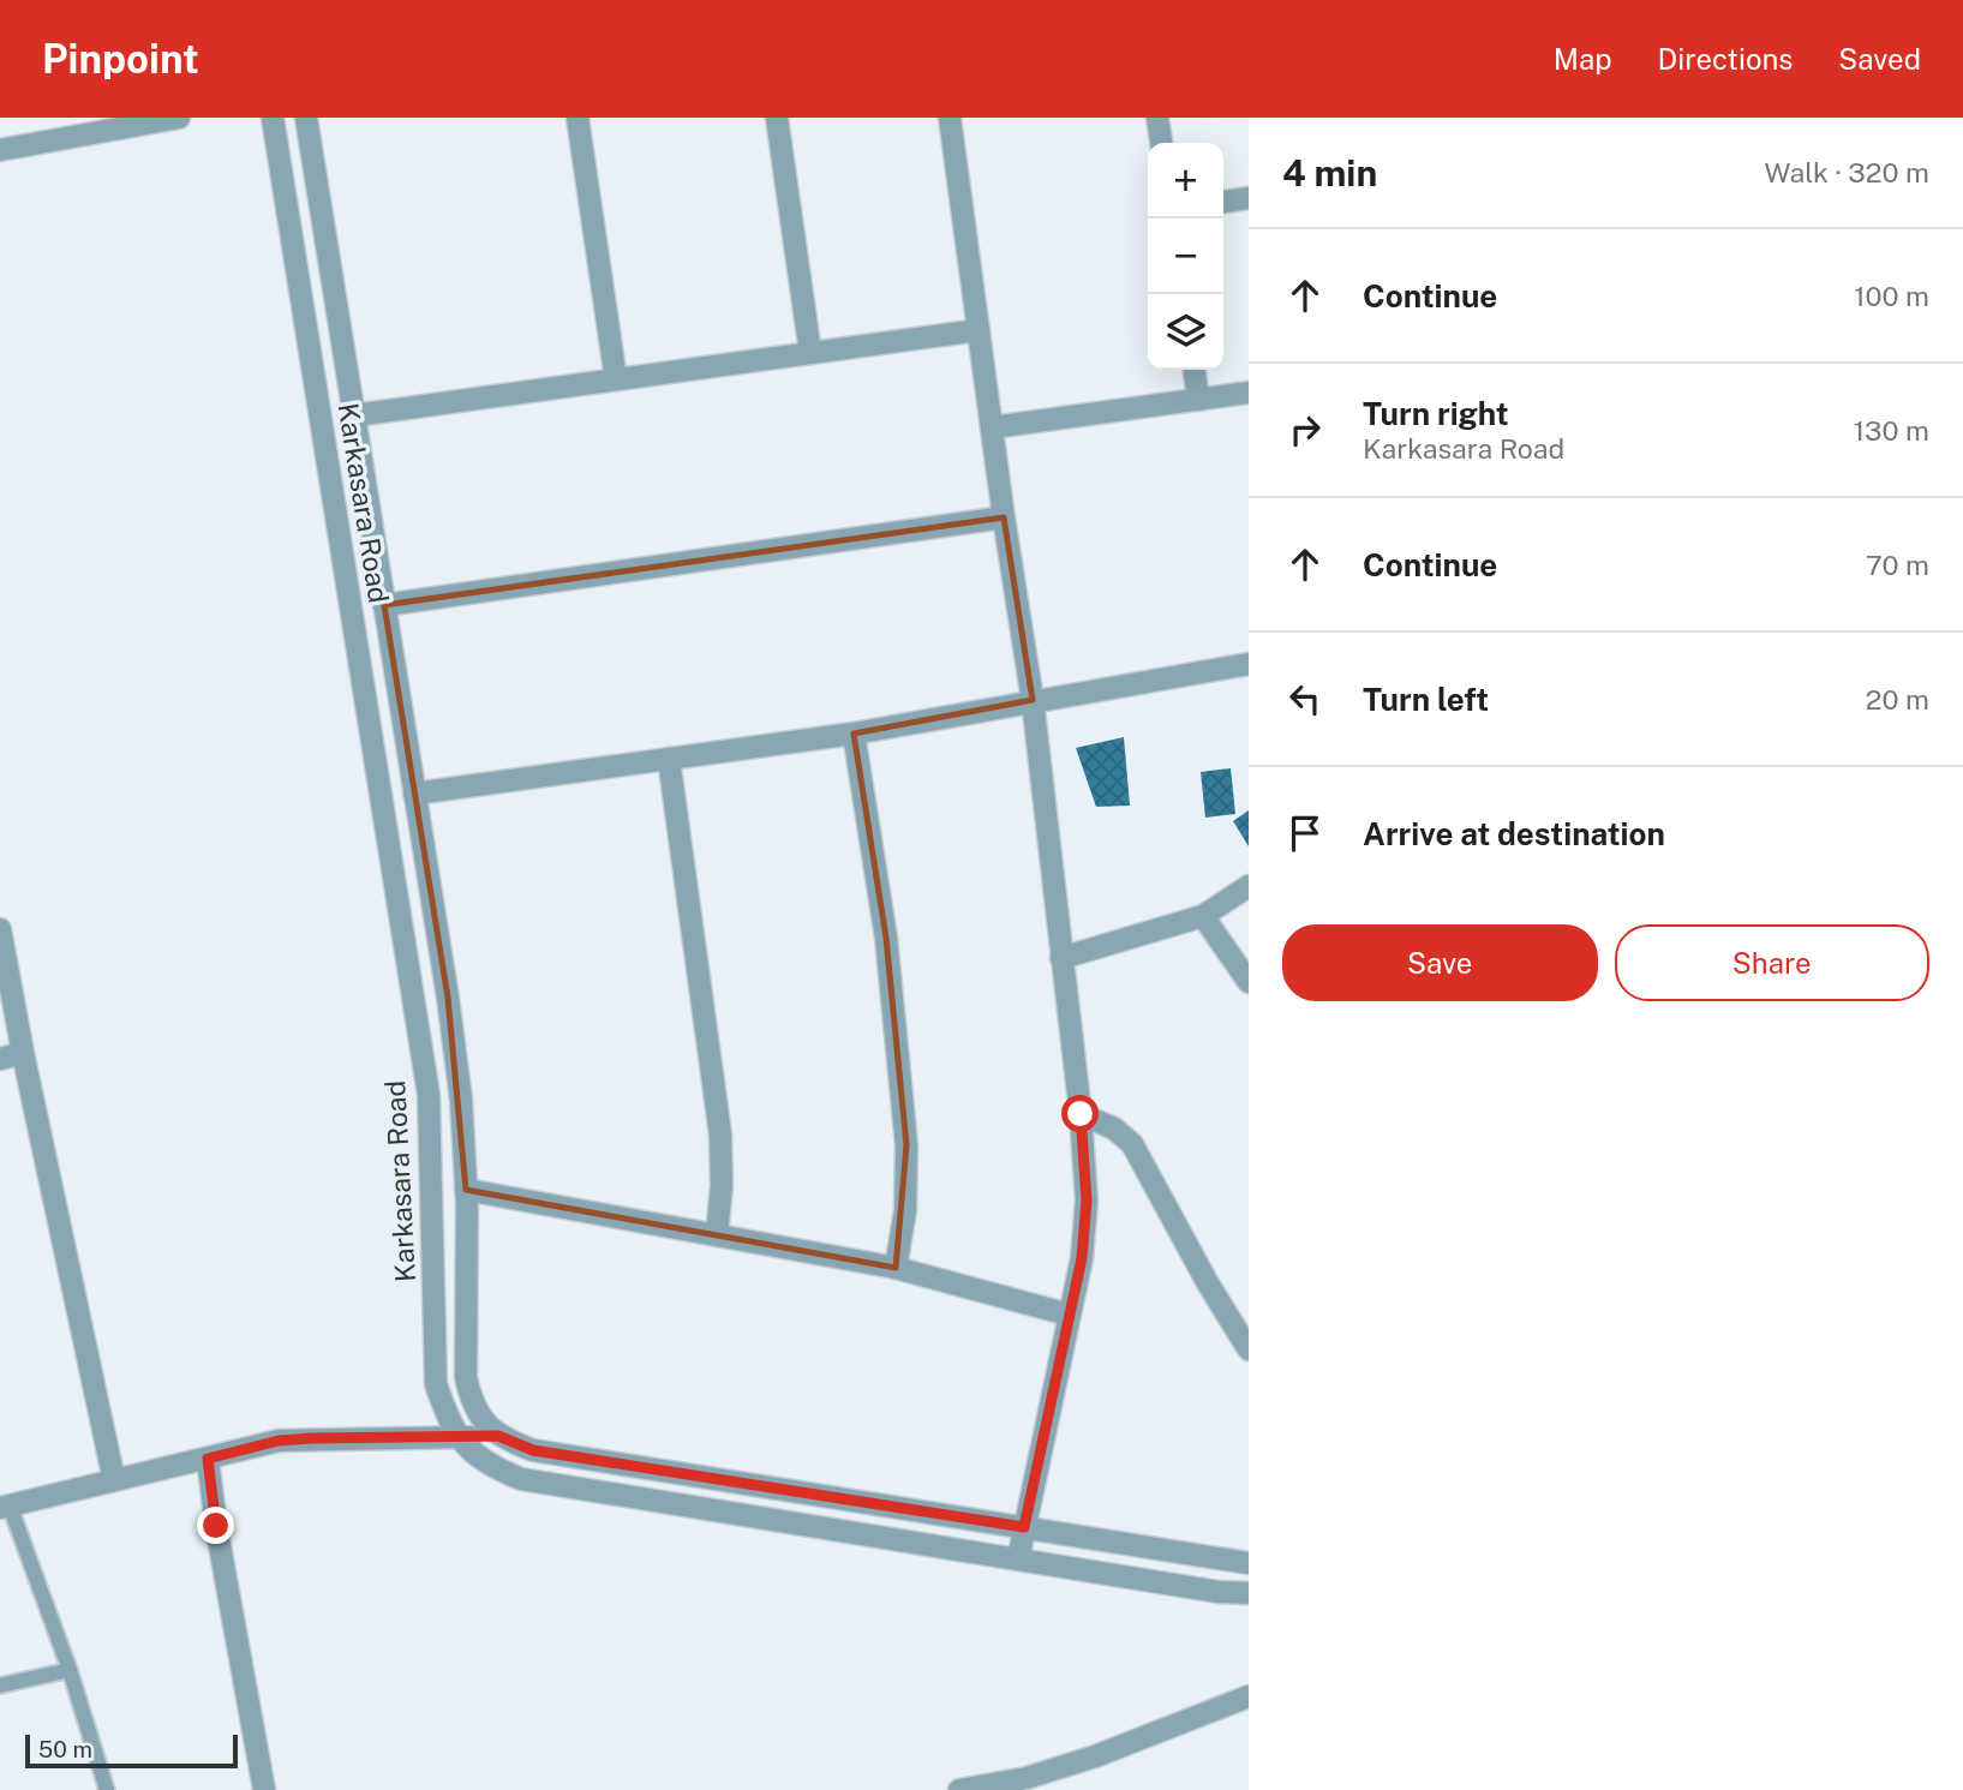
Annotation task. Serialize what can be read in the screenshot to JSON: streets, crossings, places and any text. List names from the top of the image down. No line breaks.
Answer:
{"streets":{"street":["Karkasara Road"]},"scale_bar":"50 m","page":{"header":"Pinpoint","nav":["Map","Directions","Saved"],"heading":["4 min","Walk · 320 m"],"map_buttons":["+","−"],"list":[["Continue","100 m"],["Turn right","Karkasara Road","130 m"],["Continue","70 m"],["Turn left","20 m"],"Arrive at destination"],"buttons":["Save","Share"],"scale":"50 m"}}
